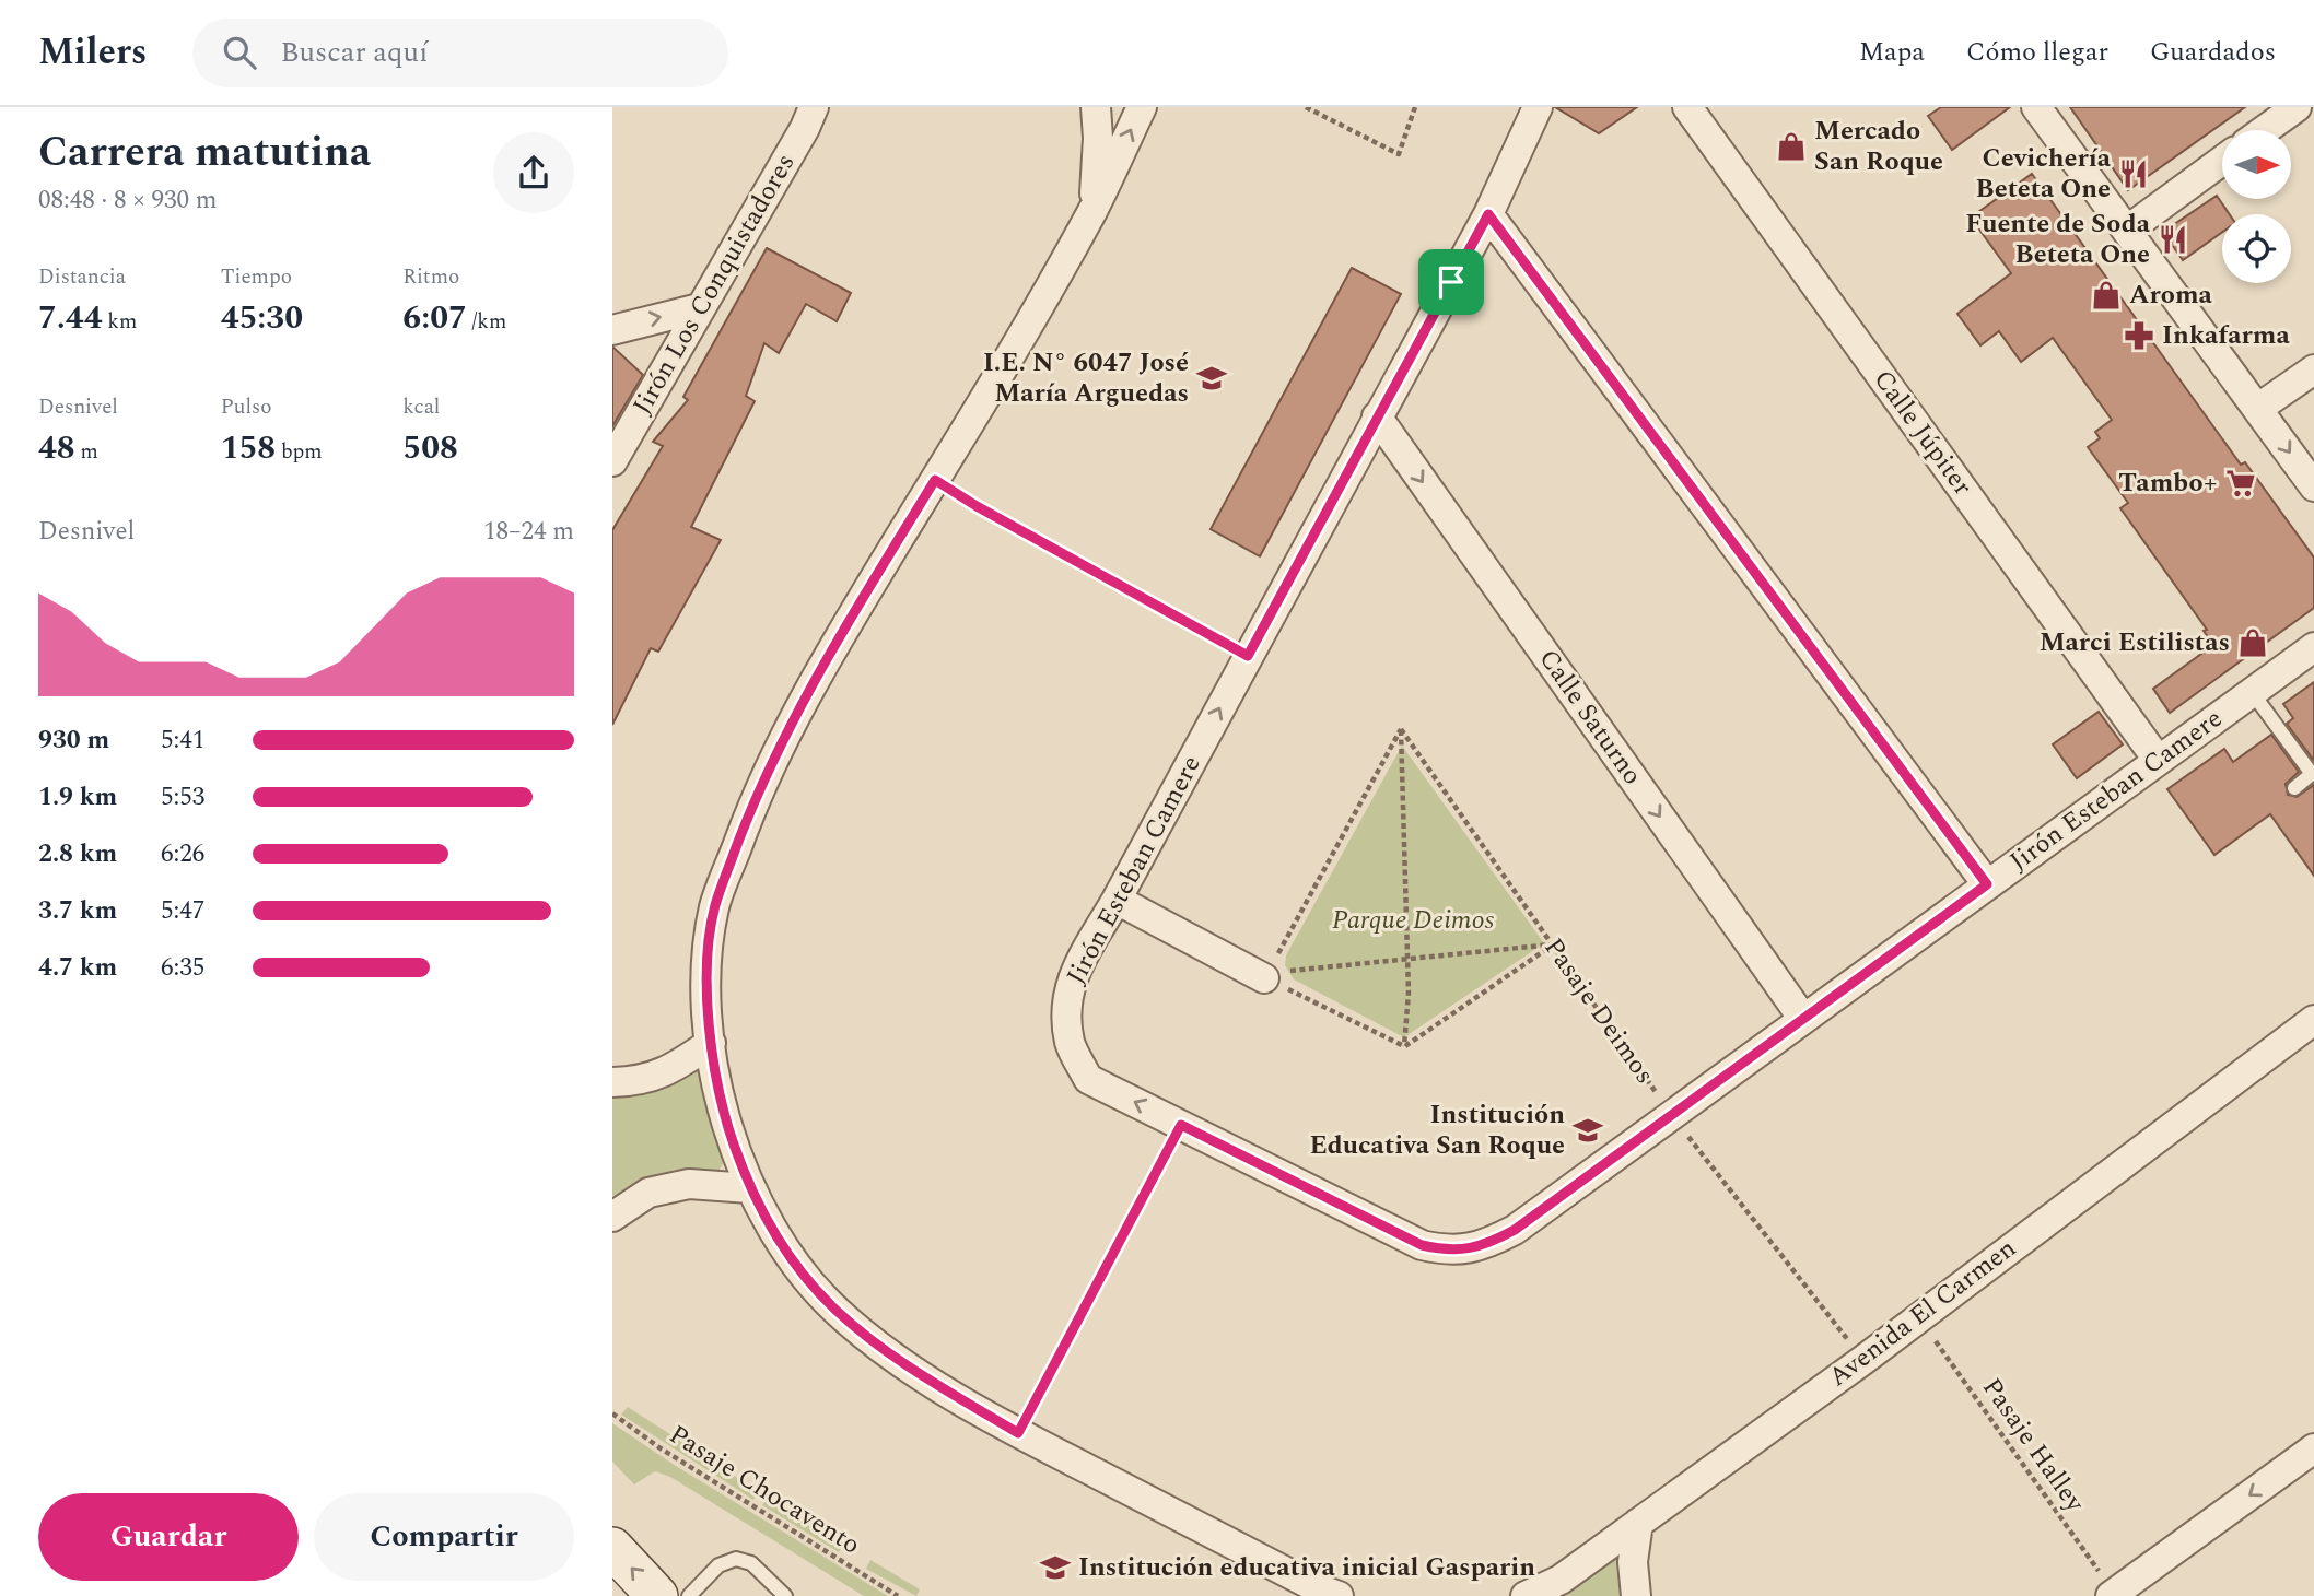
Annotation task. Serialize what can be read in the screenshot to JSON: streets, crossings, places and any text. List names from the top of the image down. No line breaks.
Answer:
{"streets":{"street":["Jirón Los Conquistadores","Calle Júpiter","Calle Saturno","Jirón Esteban Camere","Avenida El Carmen"],"path":["Pasaje Deimos","Pasaje Halley","Pasaje Chocavento"]},"crossings":[["Calle Júpiter","Jirón Esteban Camere"],["Calle Saturno","Jirón Esteban Camere"],["Jirón Esteban Camere","Pasaje Deimos"],["Pasaje Deimos","Avenida El Carmen"],["Avenida El Carmen","Pasaje Halley"]],"parks":["Parque Deimos"],"places":{"shop":["Mercado San Roque","Aroma","Marci Estilistas"],"restaurant":["Cevichería Beteta One","Fuente de Soda Beteta One"],"pharmacy":["Inkafarma"],"school or university":["I.E. N° 6047 José María Arguedas","Institución Educativa San Roque","Institución educativa inicial Gasparin"],"supermarket":["Tambo+"]},"north":"right","page":{"header":"Milers","search":"Buscar aquí","nav":["Mapa","Cómo llegar","Guardados"],"heading":["Carrera matutina","08:48 · 8 × 930 m"],"stats":[["Distancia","7.44 km"],["Tiempo","45:30"],["Ritmo","6:07 /km"],["Desnivel","48 m"],["Pulso","158 bpm"],["kcal","508"]],"chart":["Desnivel","18–24 m"],"list":[{"name":"930 m","note":"5:41"},{"name":"1.9 km","note":"5:53"},{"name":"2.8 km","note":"6:26"},{"name":"3.7 km","note":"5:47"},{"name":"4.7 km","note":"6:35"}],"buttons":["Guardar","Compartir"]}}
